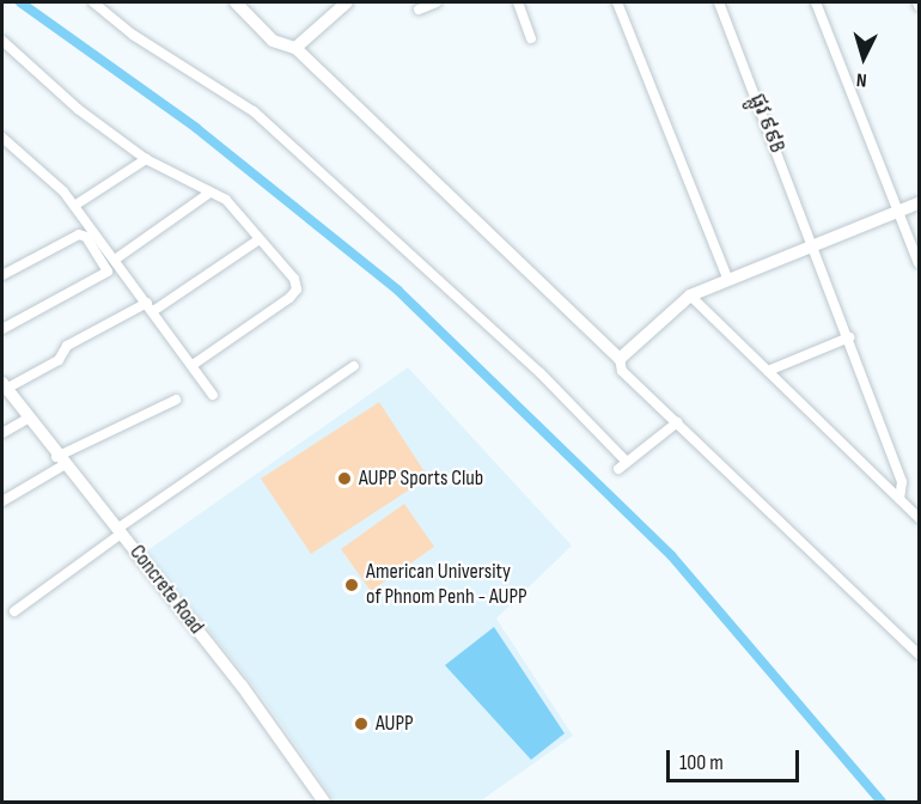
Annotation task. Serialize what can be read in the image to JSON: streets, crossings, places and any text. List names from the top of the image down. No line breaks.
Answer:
{"streets":{"street":["ផ្លូវ ៩៩B","Concrete Road"]},"places":["AUPP Sports Club","American University of Phnom Penh - AUPP","AUPP"],"scale_bar":"100 m","north":"bottom"}
